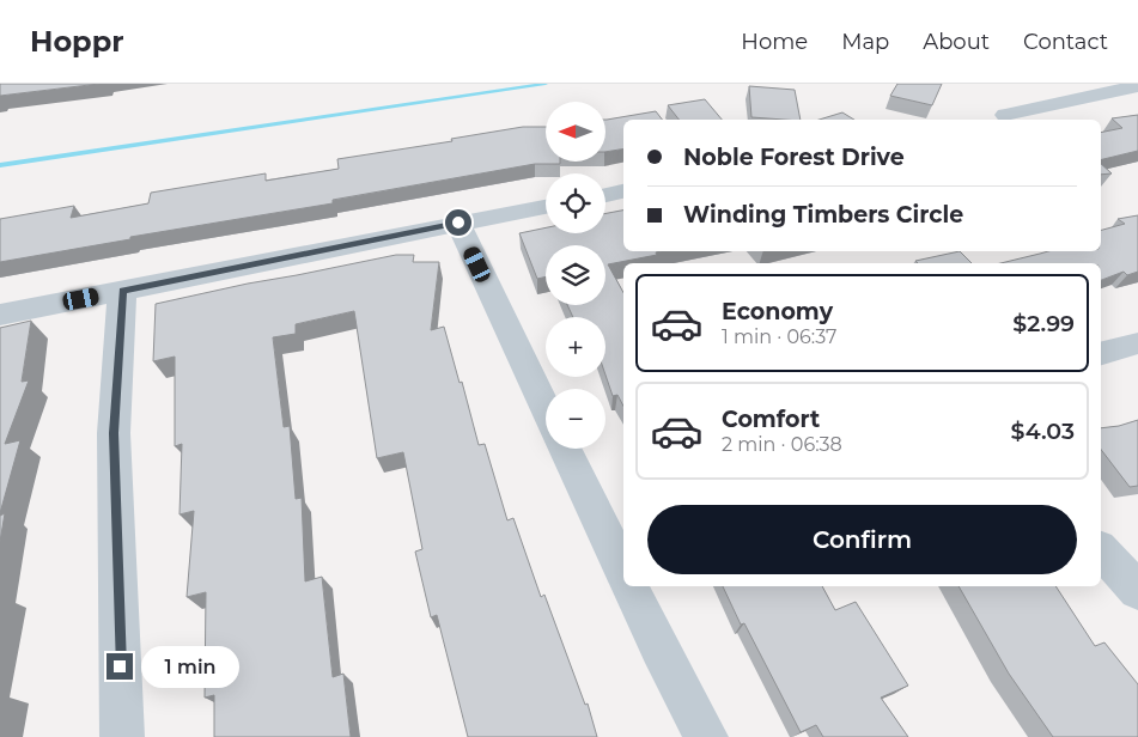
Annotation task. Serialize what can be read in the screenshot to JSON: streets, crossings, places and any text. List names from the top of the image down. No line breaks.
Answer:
{"north":"left","page":{"header":"Hoppr","nav":["Home","Map","About","Contact"],"map_buttons":["+","−"],"banner":["Noble Forest Drive","Winding Timbers Circle"],"list":[{"name":"Economy","note":"1 min · 06:37","value":"$2.99"},{"name":"Comfort","note":"2 min · 06:38","value":"$4.03"}],"buttons":"Confirm","bubble":"1 min"}}
